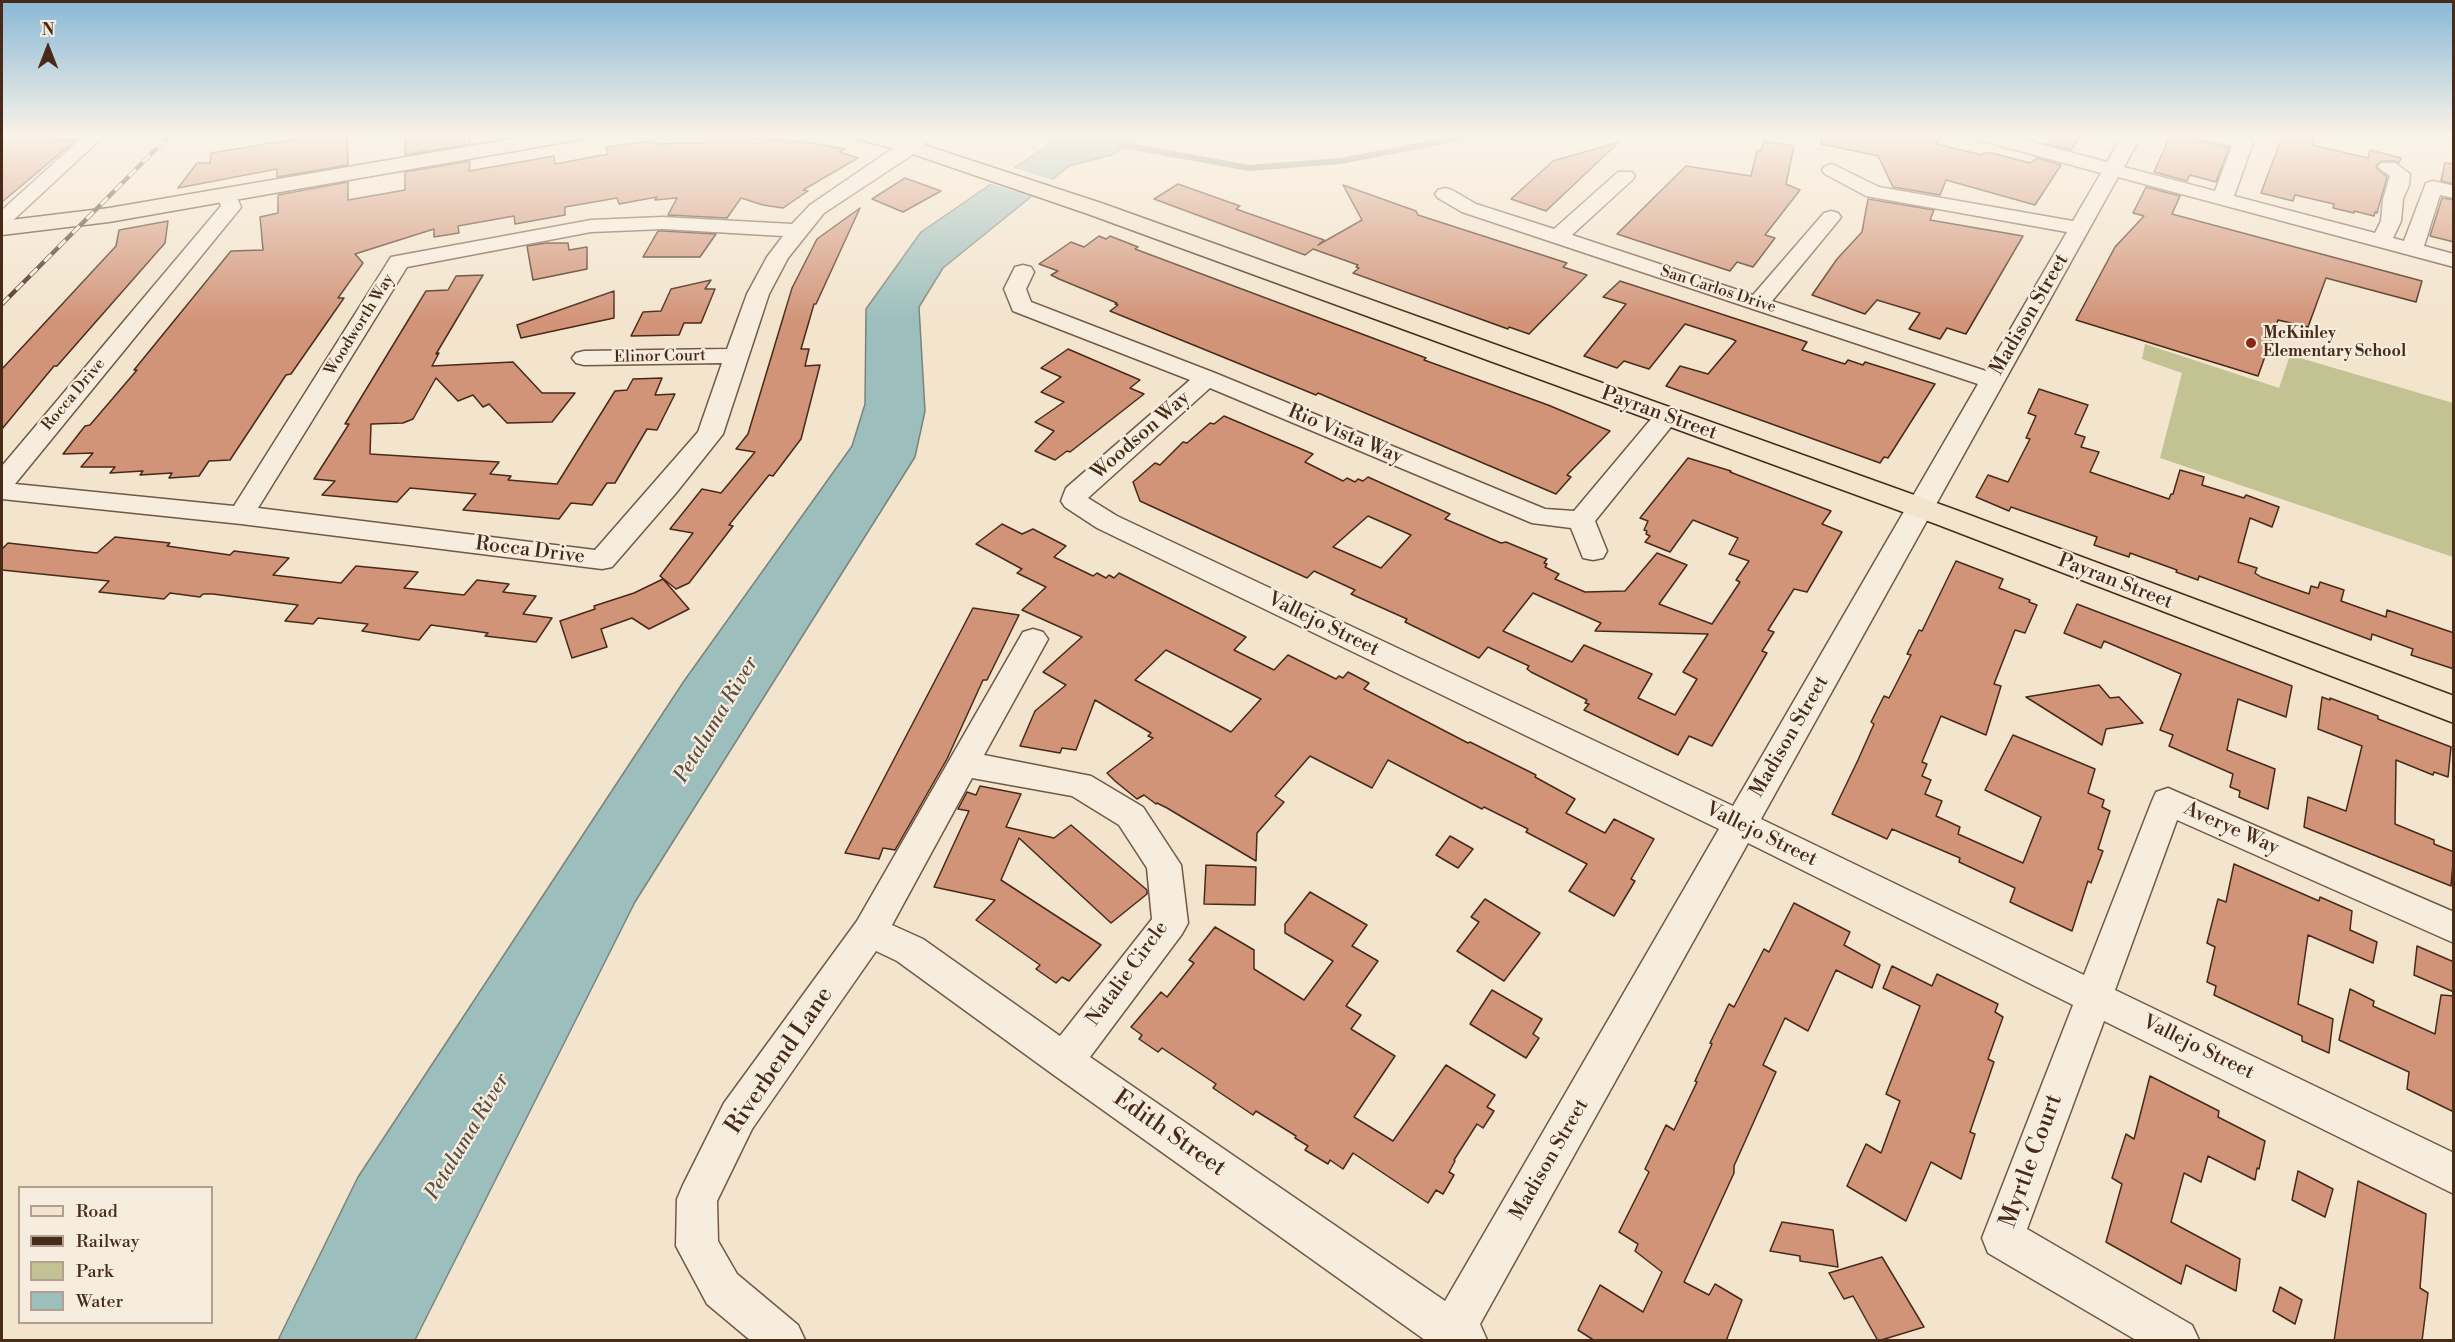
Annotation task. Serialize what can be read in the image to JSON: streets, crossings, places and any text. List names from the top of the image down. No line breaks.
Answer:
{"streets":{"main road":["Payran Street"],"street":["San Carlos Drive","Madison Street","Woodworth Way","Elinor Court","Rocca Drive","Rio Vista Way","Woodson Way","Vallejo Street","Averye Way","Natalie Circle","Riverbend Lane","Edith Street","Myrtle Court"]},"crossings":[["San Carlos Drive","Madison Street"],["Madison Street","Payran Street"],["Madison Street","Vallejo Street"],["Madison Street","Edith Street"],["Woodworth Way","Rocca Drive"],["Elinor Court","Rocca Drive"],["Rio Vista Way","Woodson Way"],["Woodson Way","Vallejo Street"],["Vallejo Street","Averye Way"],["Vallejo Street","Myrtle Court"],["Averye Way","Myrtle Court"],["Natalie Circle","Edith Street"],["Riverbend Lane","Edith Street"]],"water":["Petaluma River"],"places":["McKinley Elementary School"],"legend":["Road","Railway","Park","Water"],"north":"top"}
